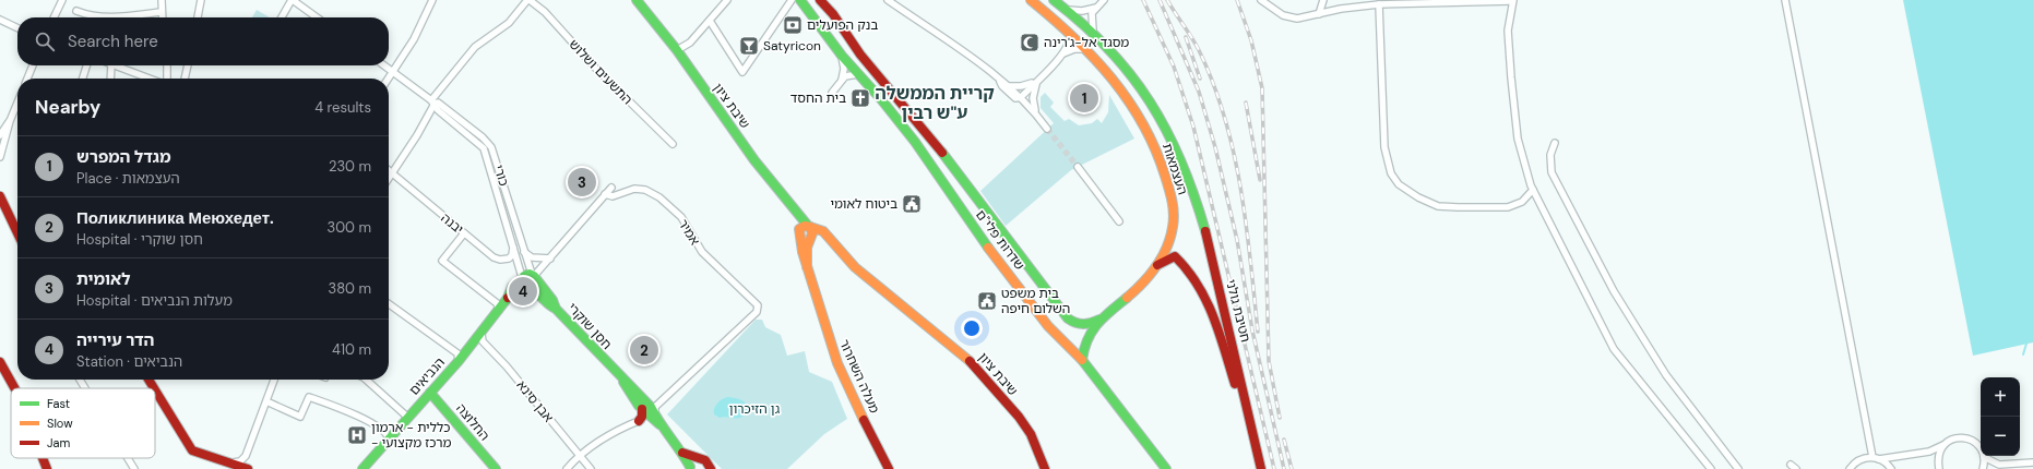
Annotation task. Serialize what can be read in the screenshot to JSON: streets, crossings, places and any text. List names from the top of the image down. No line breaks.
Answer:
{"streets":{"main road":["שיבת ציון","העצמאות","שדרות פלי\"ם","חטיבת גולני","חסן שוקרי","הנביאים","מעלה השחרור","החלוצה"],"street":["התשעים ושלוש","כורי","יבנה","אמיר","אבן סינא"]},"crossings":[["שיבת ציון","מעלה השחרור"],["העצמאות","שדרות פלי\"ם"],["העצמאות","חטיבת גולני"],["כורי","יבנה"],["כורי","חסן שוקרי"],["כורי","הנביאים"],["אמיר","חסן שוקרי"],["חסן שוקרי","הנביאים"],["הנביאים","אבן סינא"],["הנביאים","החלוצה"]],"districts":["קריית הממשלה ע\"ש רבין"],"parks":["גן הזיכרון"],"places":{"bank":["בנק הפועלים"],"mosque":["מסגד אל-ג'רינה"],"bar":["Satyricon"],"church":["בית החסד"],"public building":["ביטוח לאומי","בית משפט השלום חיפה"],"hospital":["כללית - ארמון - מרכז מקצועי"]},"legend":["Fast","Slow","Jam"],"page":{"search":"Search here","heading":["Nearby","4 results"],"pins":["1","3","4","2"],"list":[{"mark":"1","name":"מגדל המפרש","note":"Place · העצמאות","value":"230 m"},{"mark":"2","name":"Поликлиника Меюхедет.","note":"Hospital · חסן שוקרי","value":"300 m"},{"mark":"3","name":"לאומית","note":"Hospital · מעלות הנביאים","value":"380 m"},{"mark":"4","name":"הדר עירייה","note":"Station · הנביאים","value":"410 m"}],"map_buttons":["+","−"]}}
